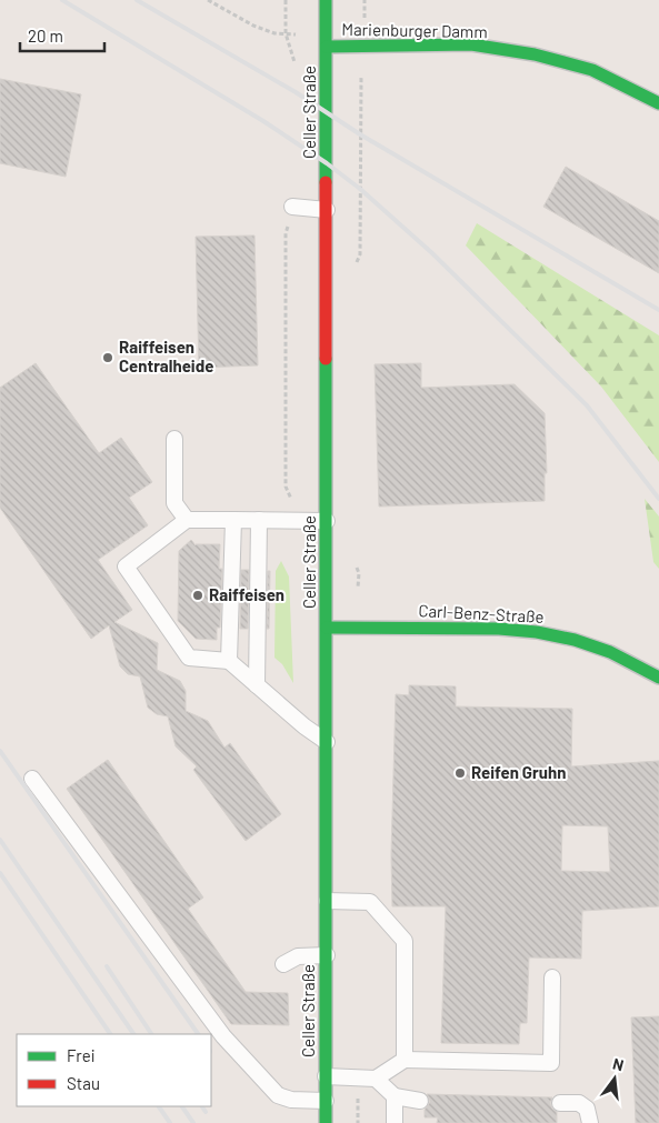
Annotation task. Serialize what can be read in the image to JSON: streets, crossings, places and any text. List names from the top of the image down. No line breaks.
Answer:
{"streets":{"main road":["Marienburger Damm","Celler Straße","Carl-Benz-Straße"]},"crossings":[["Marienburger Damm","Celler Straße"],["Celler Straße","Carl-Benz-Straße"]],"places":["Raiffeisen Centralheide","Raiffeisen","Reifen Gruhn"],"legend":["Frei","Stau"],"scale_bar":"20 m","north":"top"}
